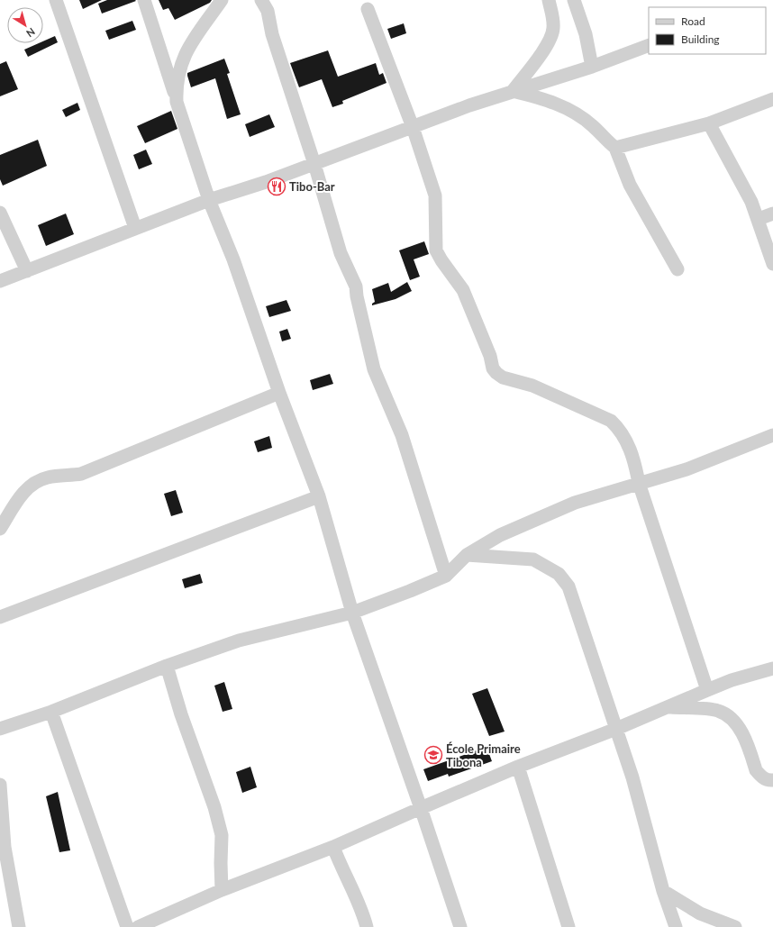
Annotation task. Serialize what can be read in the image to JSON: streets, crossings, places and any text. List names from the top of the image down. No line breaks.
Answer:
{"places":{"restaurant":["Tibo-Bar"],"school or university":["École Primaire Tibona"]},"legend":["Road","Building"],"north":"bottom right"}
